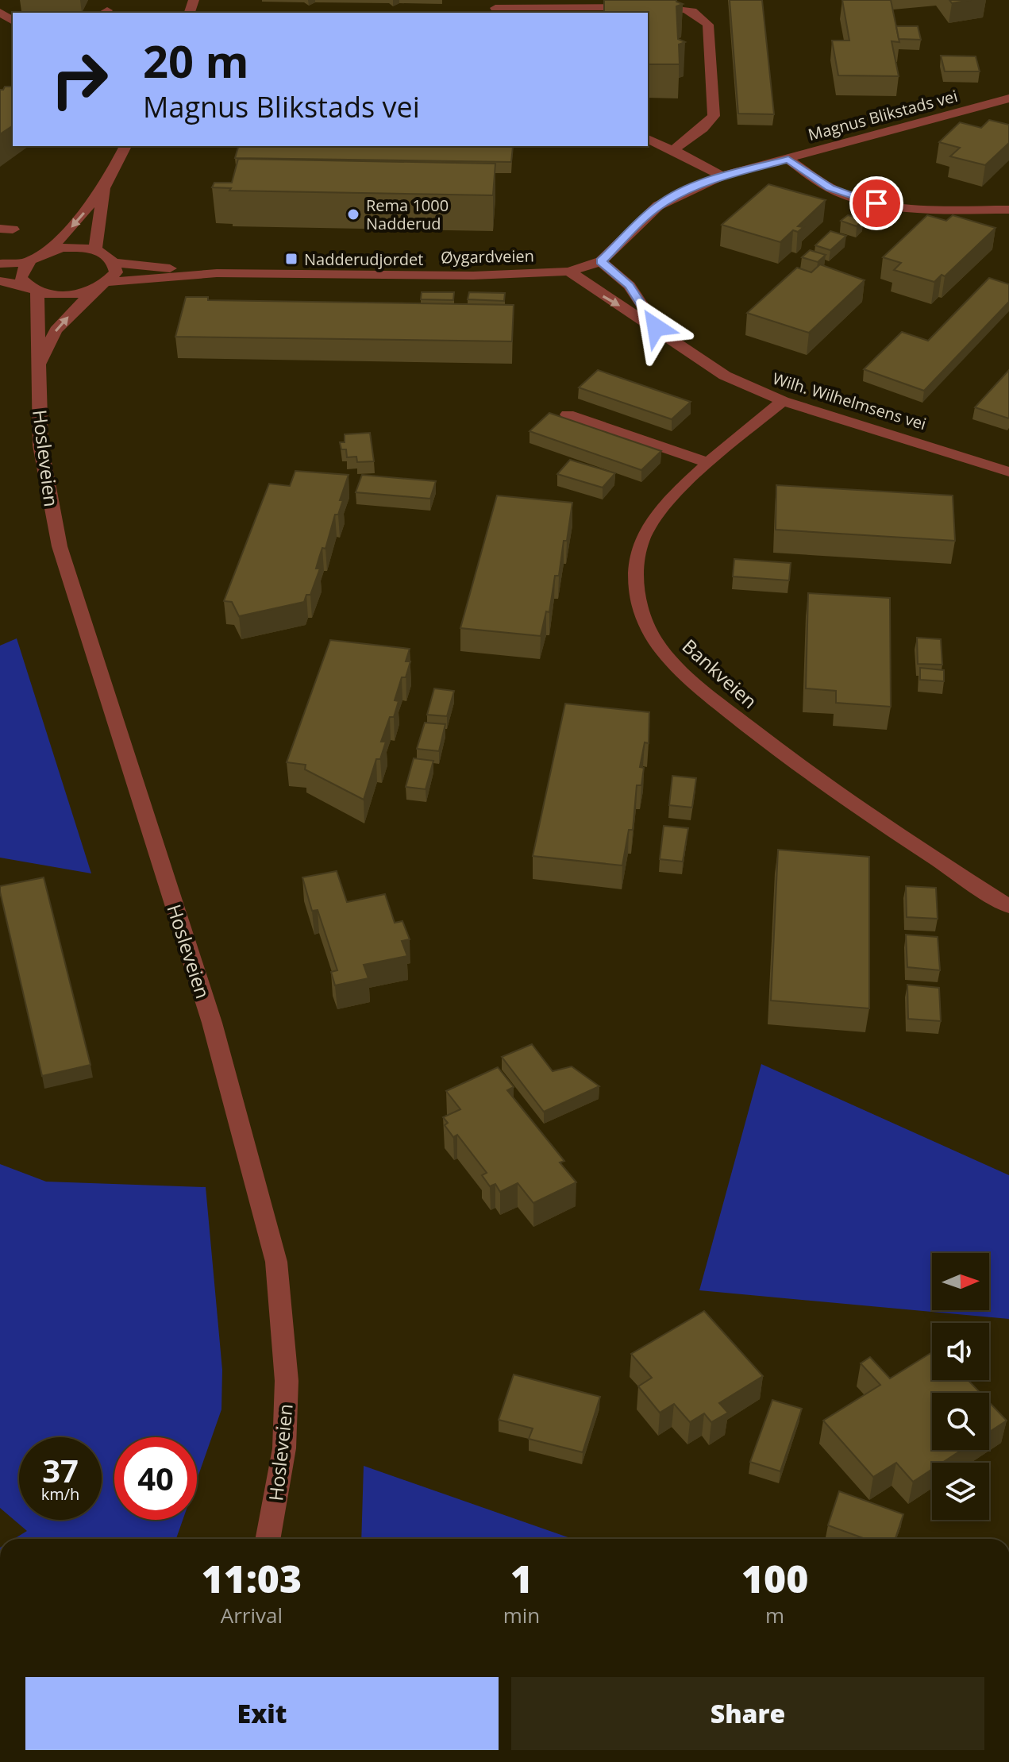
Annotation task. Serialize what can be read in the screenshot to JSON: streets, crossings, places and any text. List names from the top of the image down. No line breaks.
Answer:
{"streets":{"street":["Magnus Blikstads vei","Øygardveien","Wilh. Wilhelmsens vei","Hosleveien","Bankveien"]},"crossings":[["Magnus Blikstads vei","Øygardveien"],["Magnus Blikstads vei","Wilh. Wilhelmsens vei"],["Øygardveien","Wilh. Wilhelmsens vei"],["Wilh. Wilhelmsens vei","Bankveien"]],"places":{"other":["Rema 1000 Nadderud"],"transit":["Nadderudjordet"]},"north":"right","page":{"turn":["20 m","Magnus Blikstads vei"],"speed":"37 km/h","limit":"40","eta":["11:03","Arrival","1","min","100","m"],"buttons":["Exit","Share"]}}
